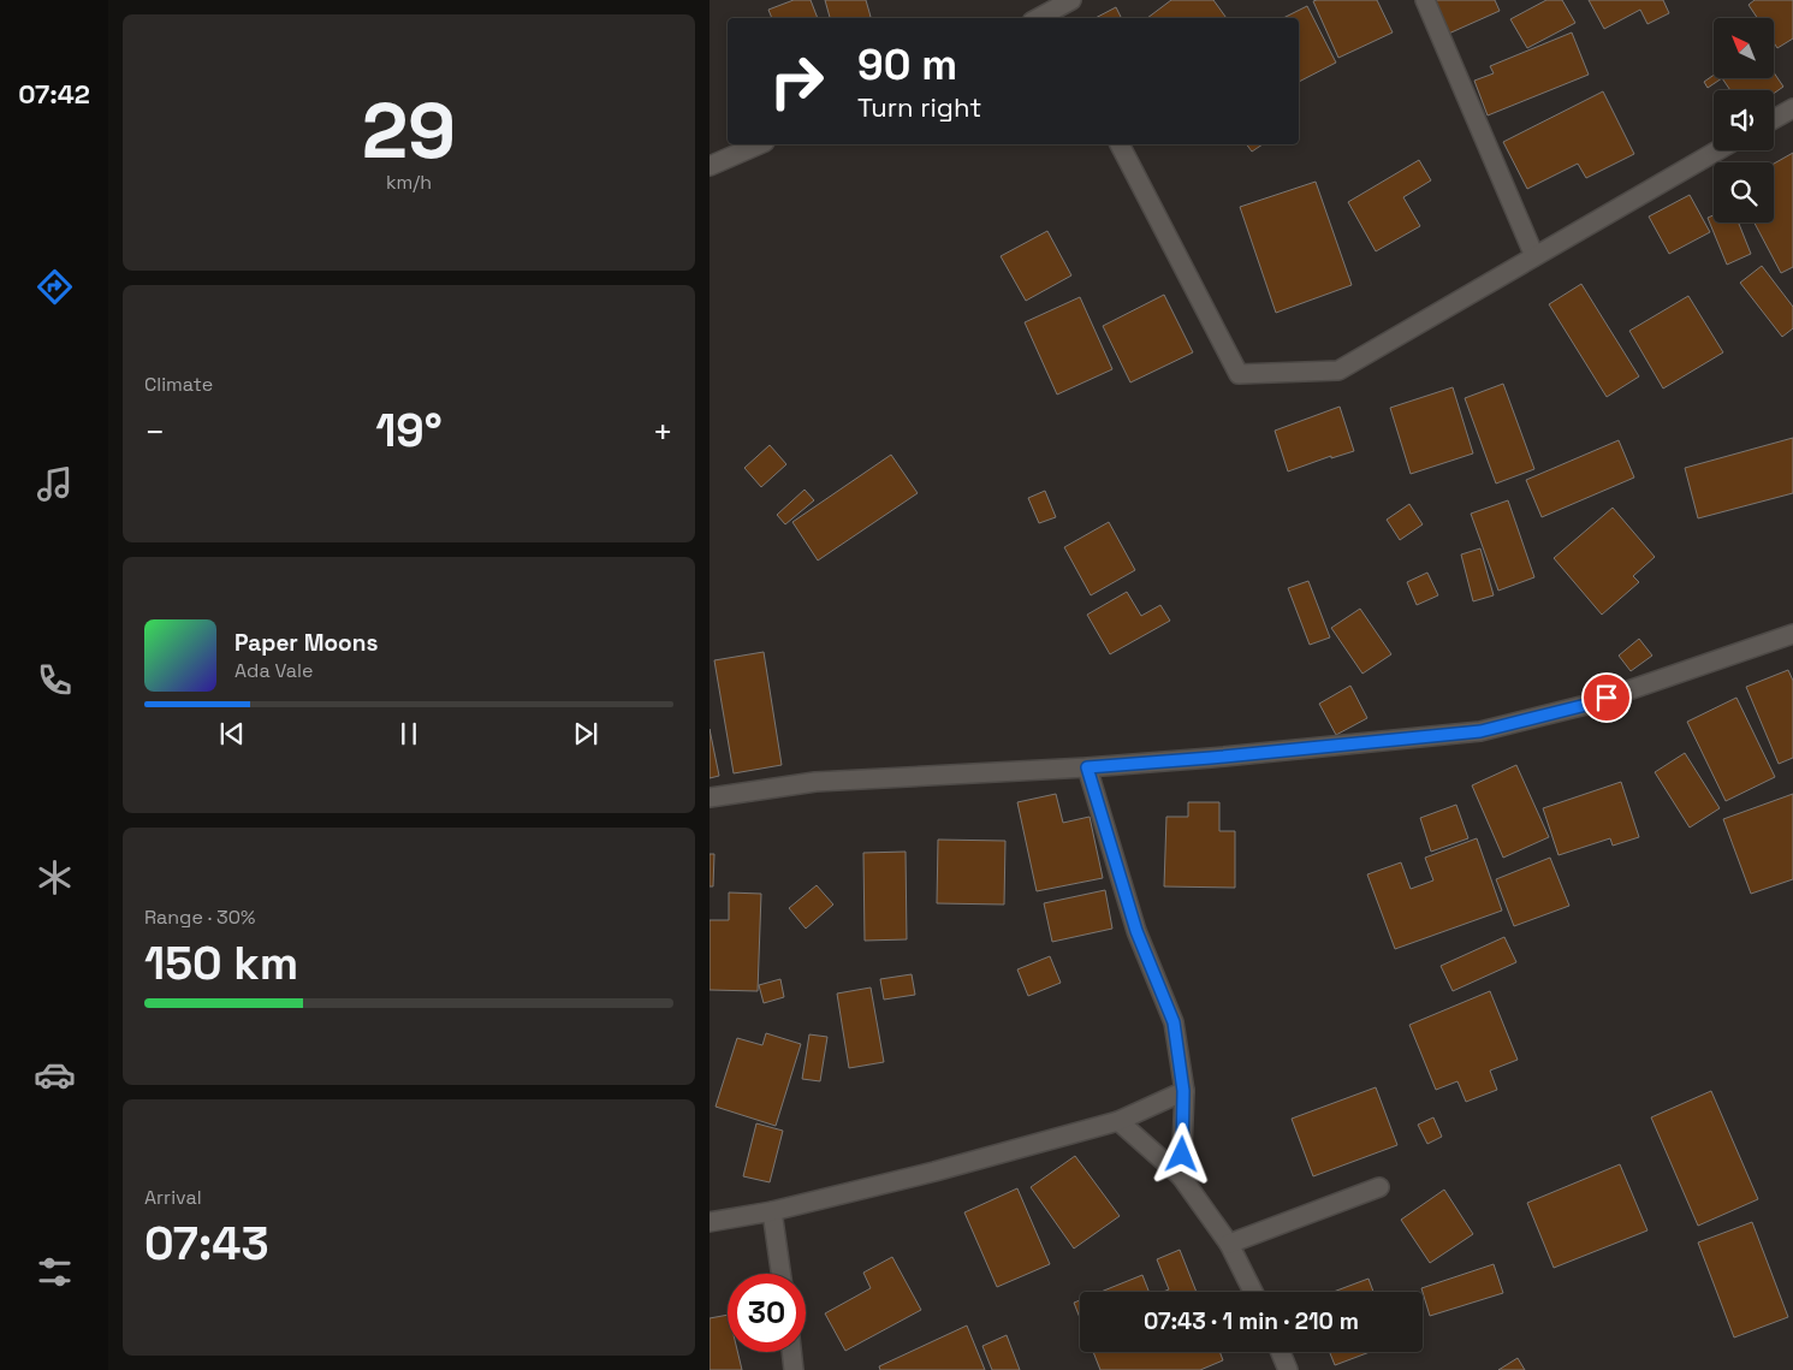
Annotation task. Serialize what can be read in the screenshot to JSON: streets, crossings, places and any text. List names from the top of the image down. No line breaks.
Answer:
{"north":"top left","page":{"tabs":"07:42","tile":[["29","km/h"],"Climate",["Range · 30%","150 km"],["Arrival","07:43"]],"turn":["90 m","Turn right"],"heat":["−","19°","+"],"song":["Paper Moons","Ada Vale"],"limit":"30","trip":"07:43 · 1 min · 210 m"}}
